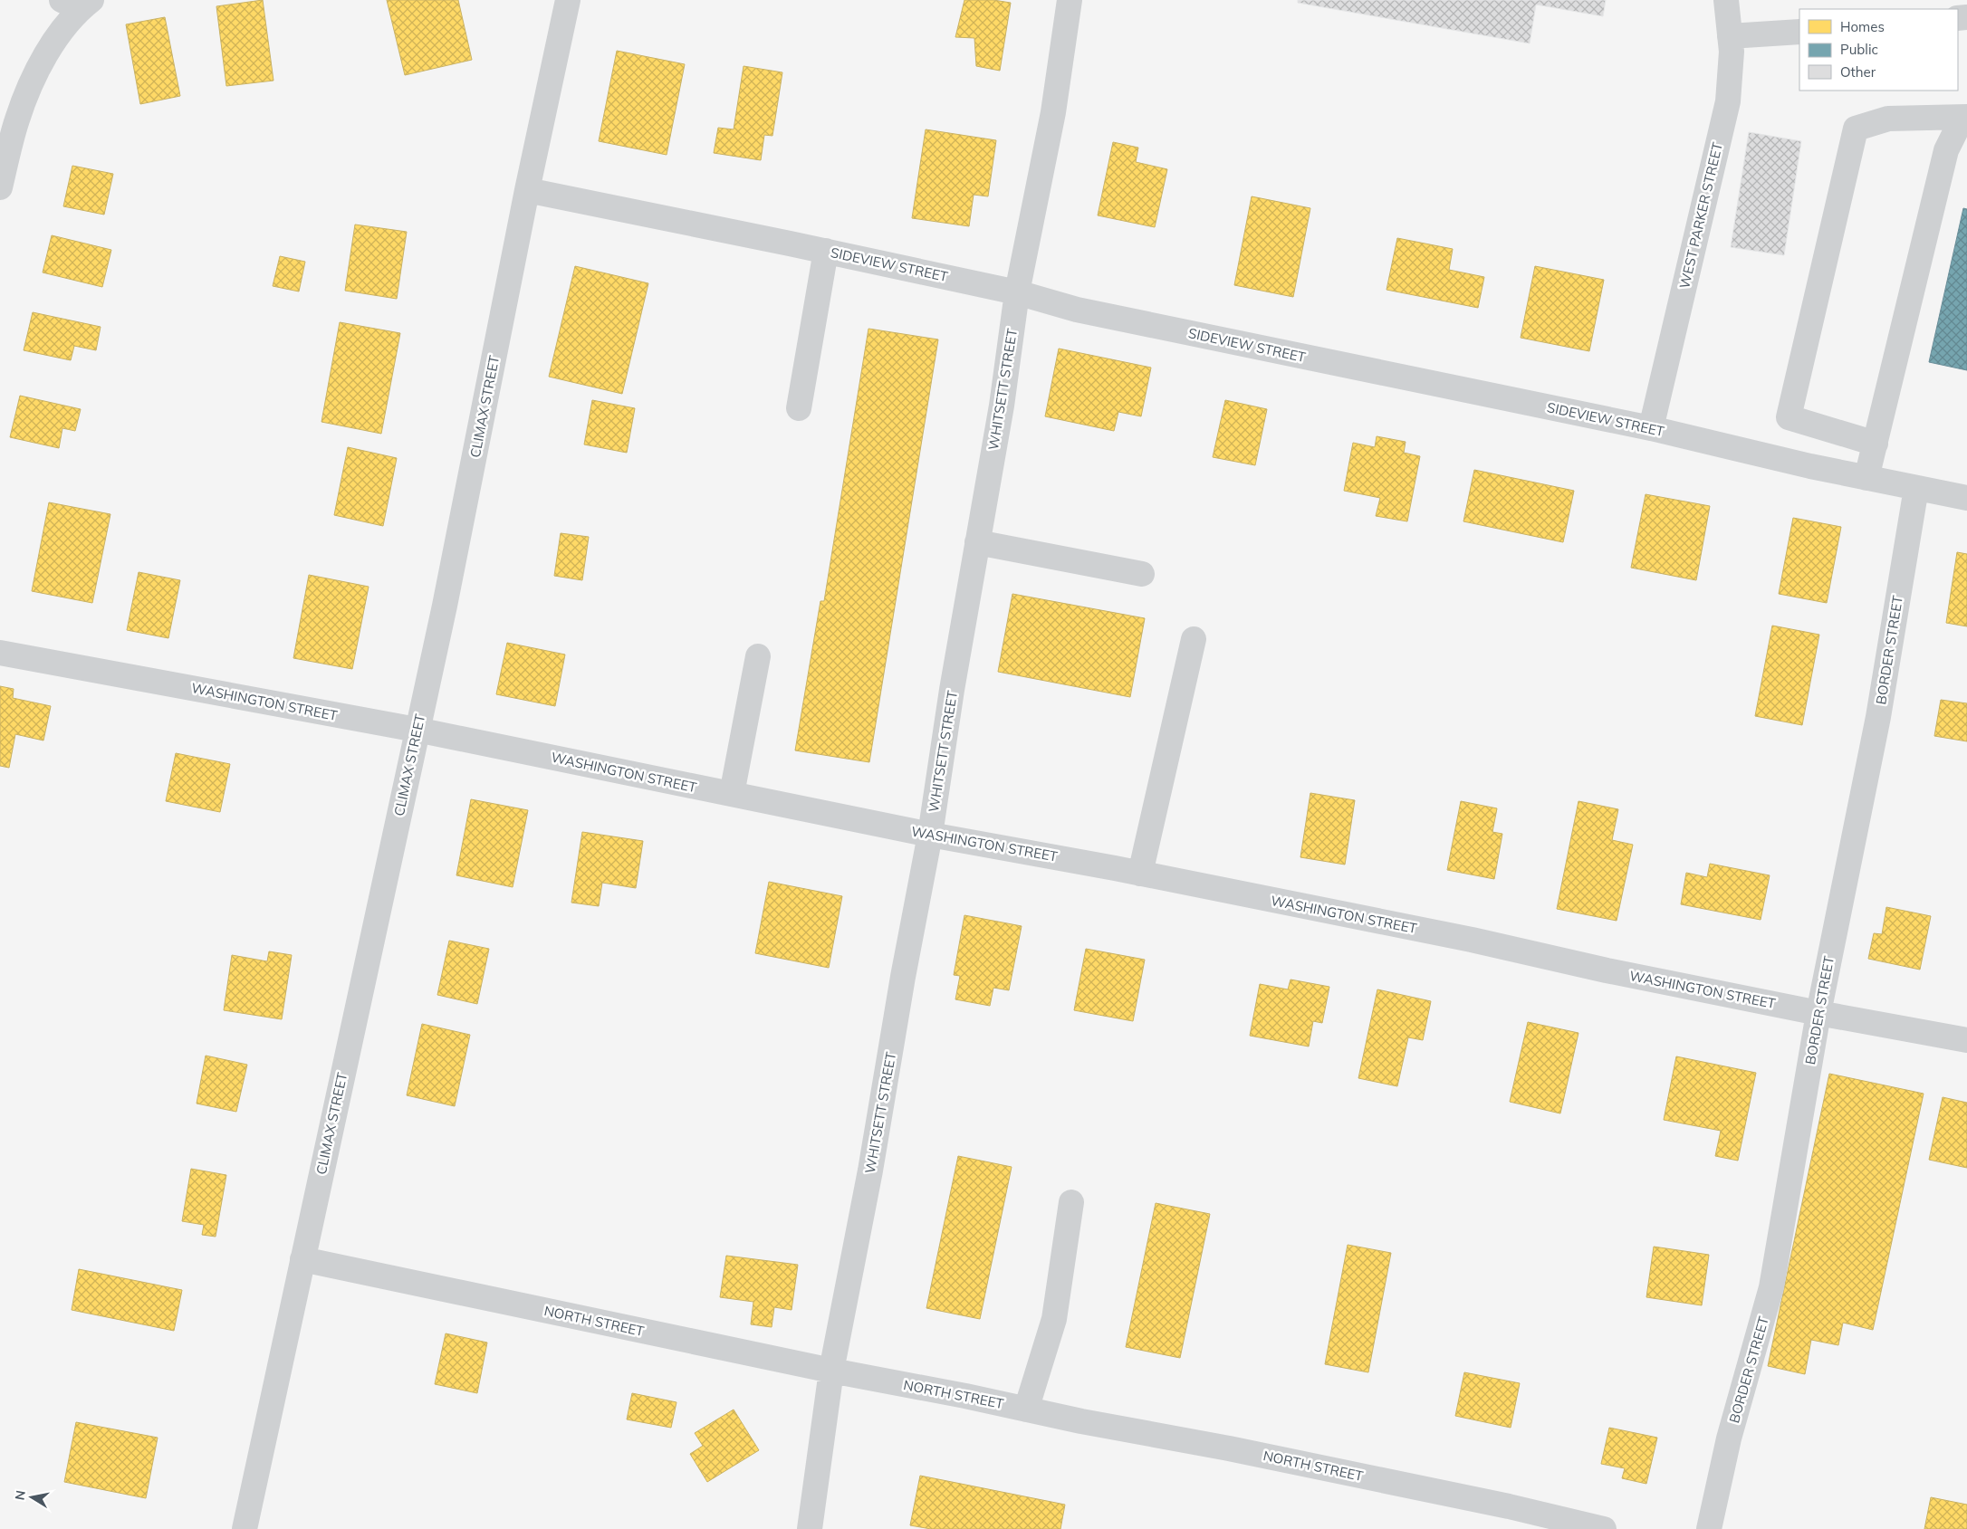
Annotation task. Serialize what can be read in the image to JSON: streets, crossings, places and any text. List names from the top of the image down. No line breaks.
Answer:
{"streets":{"street":["WEST PARKER STREET","SIDEVIEW STREET","WHITSETT STREET","CLIMAX STREET","BORDER STREET","WASHINGTON STREET","NORTH STREET"]},"crossings":[["WEST PARKER STREET","SIDEVIEW STREET"],["SIDEVIEW STREET","WHITSETT STREET"],["SIDEVIEW STREET","CLIMAX STREET"],["SIDEVIEW STREET","BORDER STREET"],["WHITSETT STREET","WASHINGTON STREET"],["WHITSETT STREET","NORTH STREET"],["CLIMAX STREET","WASHINGTON STREET"],["CLIMAX STREET","NORTH STREET"],["BORDER STREET","WASHINGTON STREET"]],"legend":["Homes","Public","Other"],"north":"left"}
